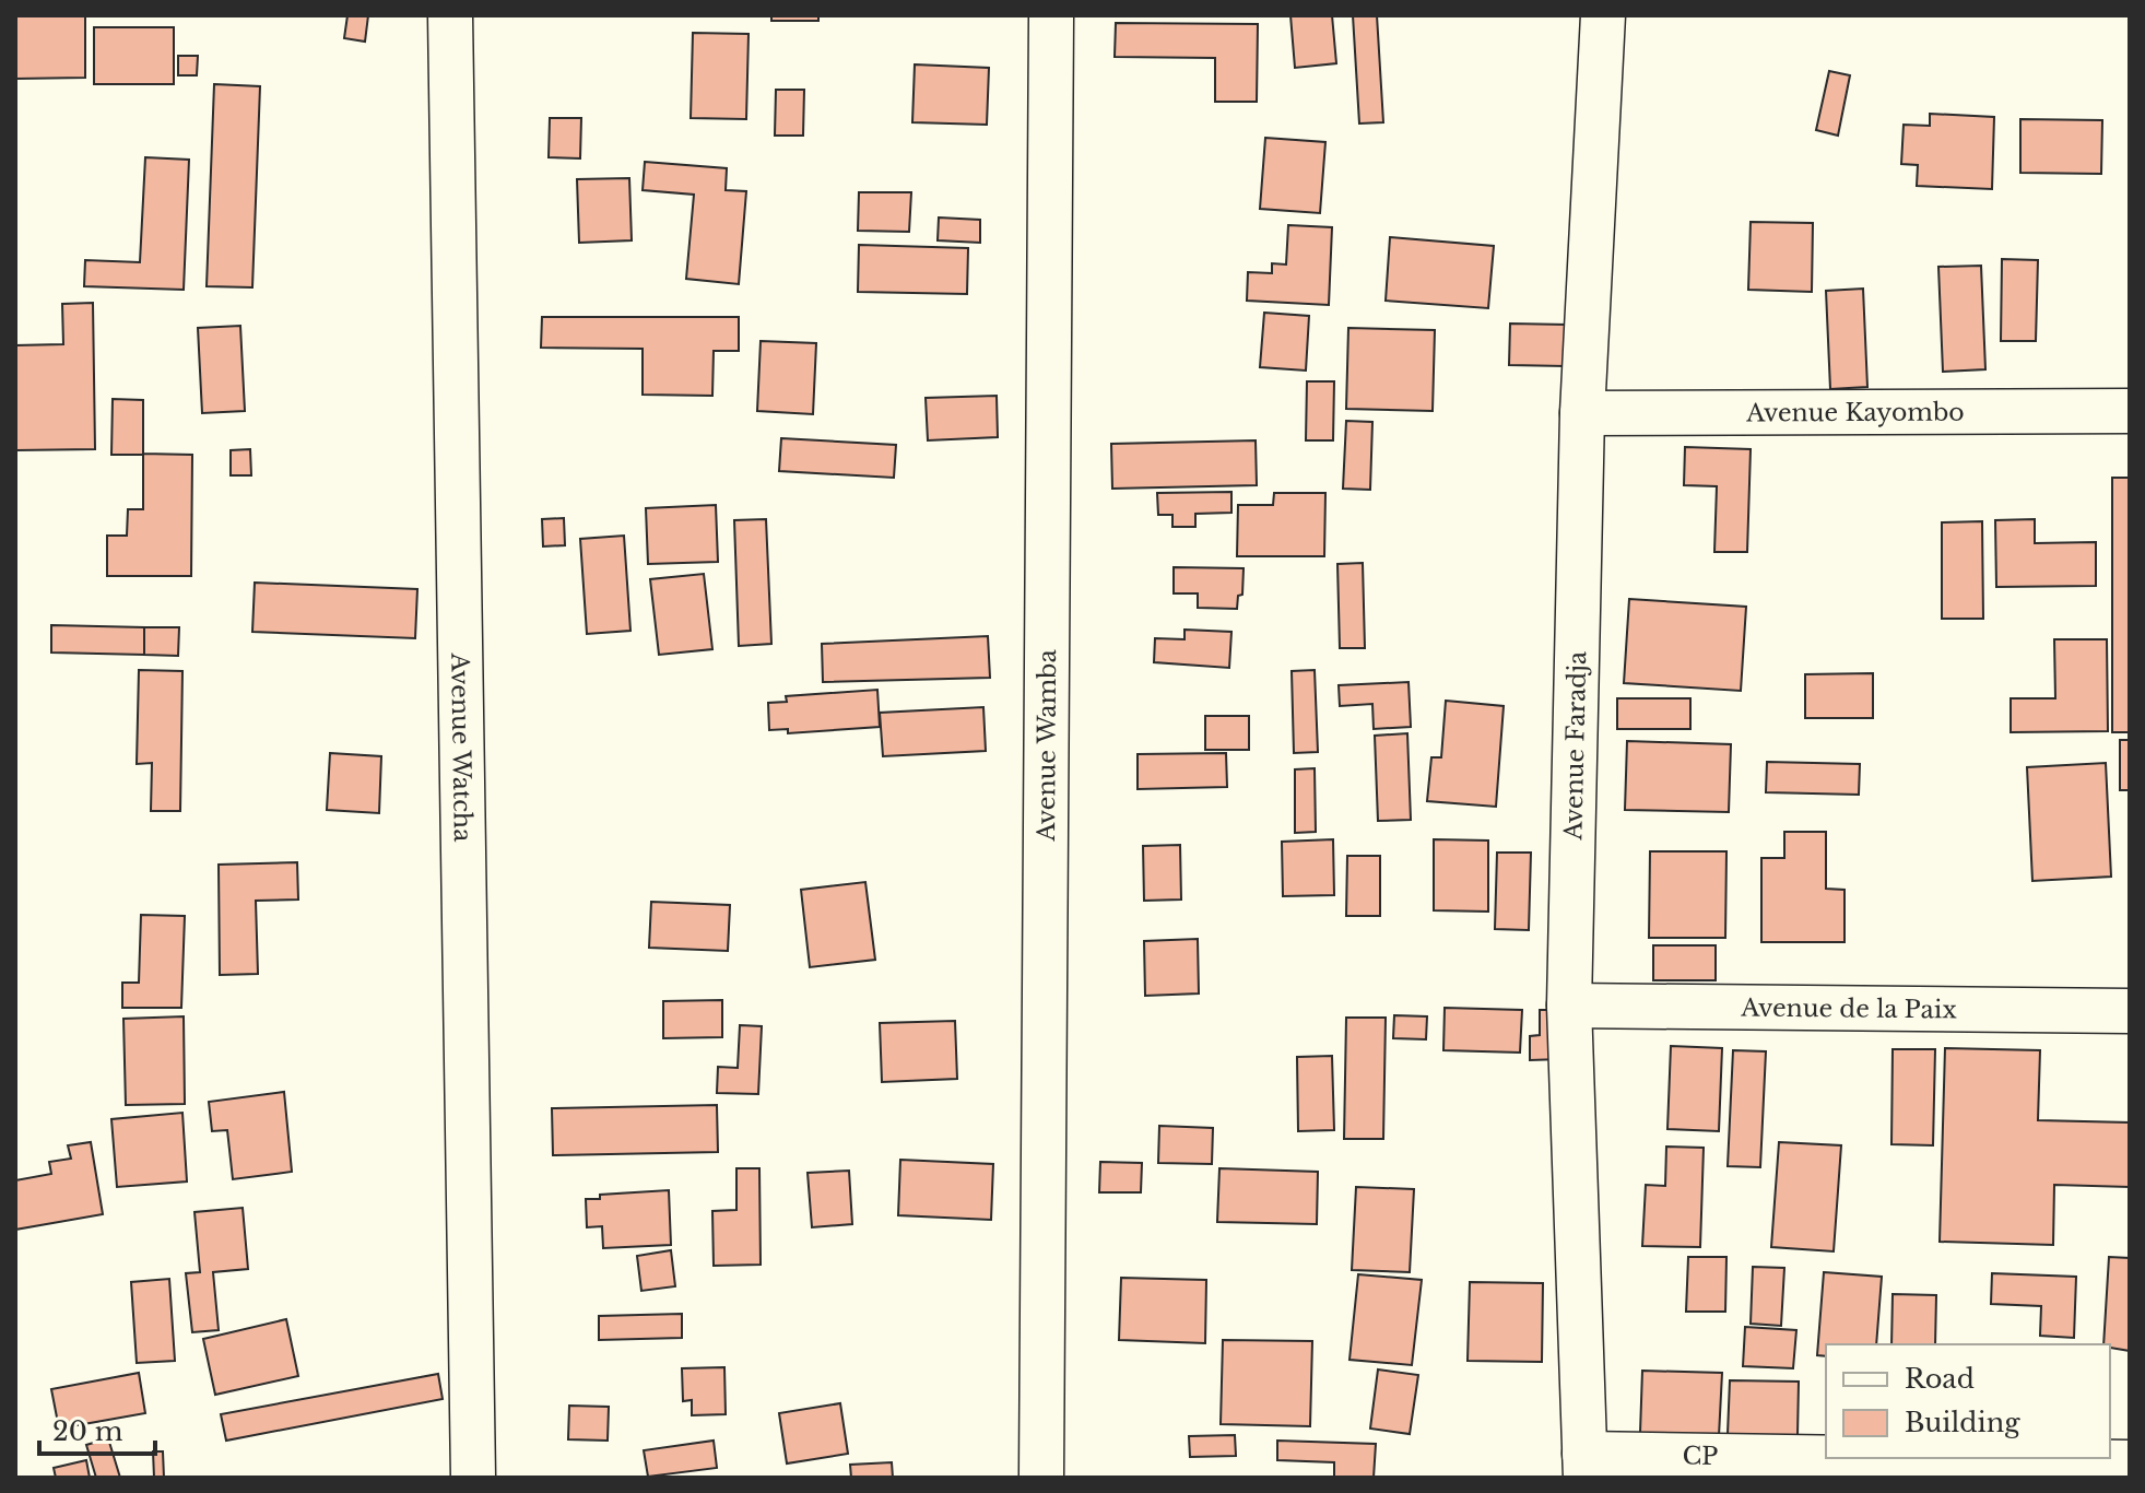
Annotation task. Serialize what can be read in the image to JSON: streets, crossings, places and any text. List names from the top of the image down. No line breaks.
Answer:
{"streets":{"street":["Avenue Kayombo","Avenue Watcha","Avenue Wamba","Avenue Faradja","Avenue de la Paix","CP"]},"crossings":[["Avenue Kayombo","Avenue Faradja"],["Avenue Faradja","Avenue de la Paix"],["Avenue Faradja","CP"]],"legend":["Road","Building"],"scale_bar":"20 m"}
